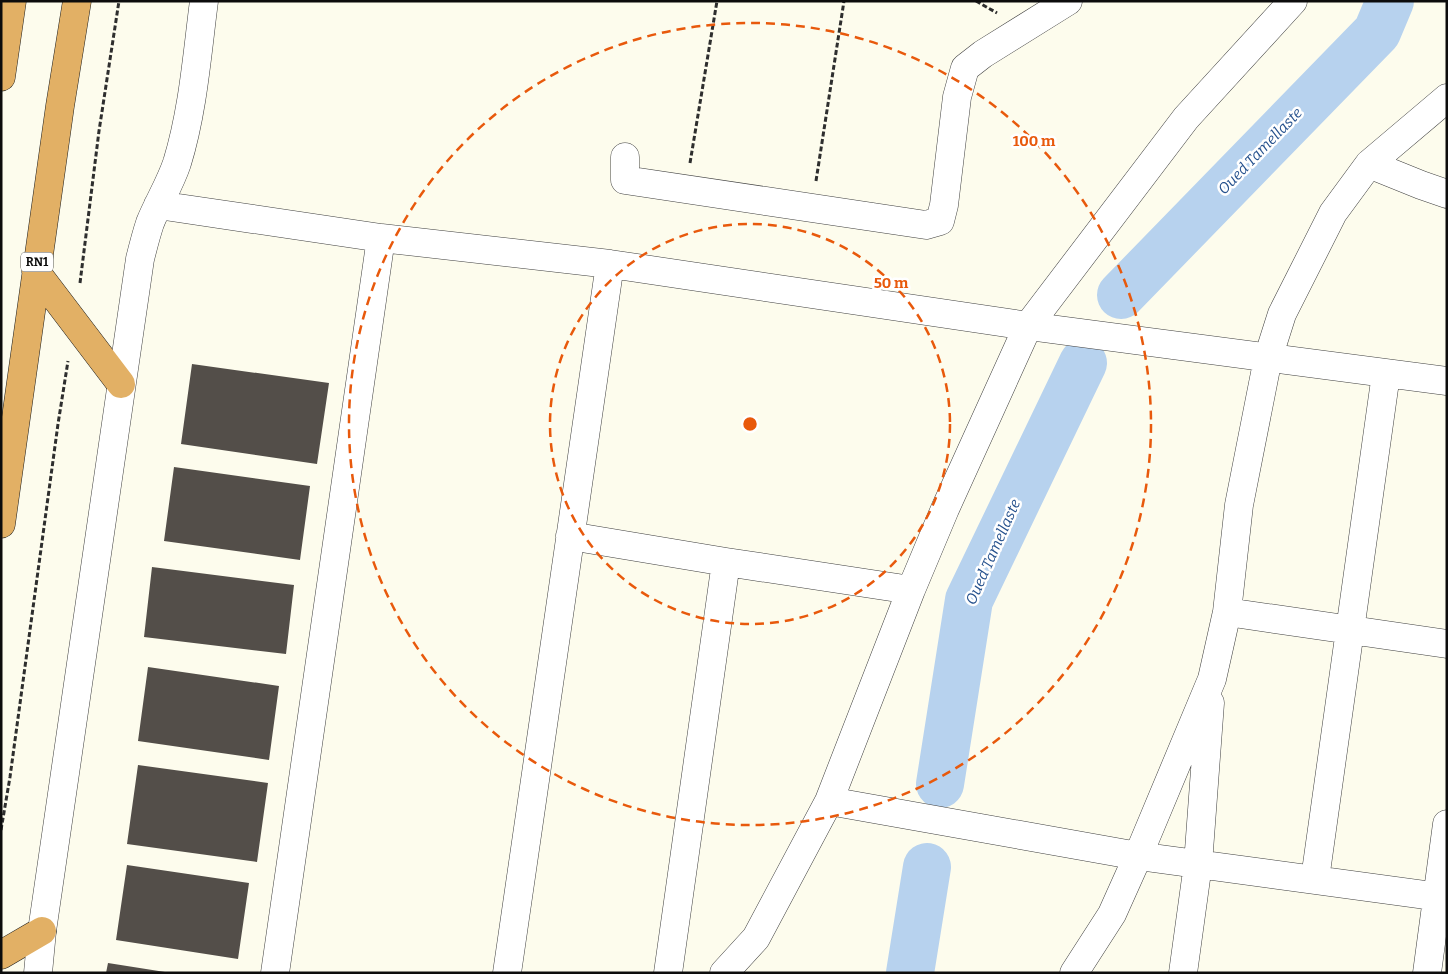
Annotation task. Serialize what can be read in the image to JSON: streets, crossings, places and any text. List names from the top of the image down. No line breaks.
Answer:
{"streets":{"highway":["RN1"]},"water":["Oued Tamellaste"],"rings":["100 m","50 m"]}
